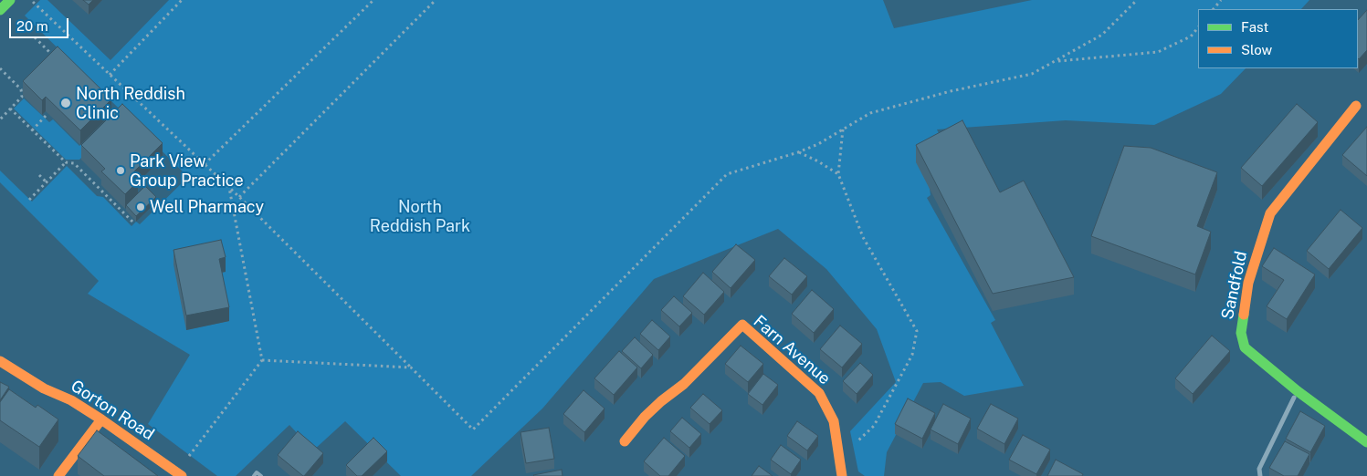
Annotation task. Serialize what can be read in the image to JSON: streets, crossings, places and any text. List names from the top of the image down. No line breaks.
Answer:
{"streets":{"street":["Sandfold","Farn Avenue","Gorton Road"]},"parks":["North Reddish Park"],"places":["North Reddish Clinic","Park View Group Practice","Well Pharmacy"],"legend":["Fast","Slow"],"scale_bar":"20 m"}
